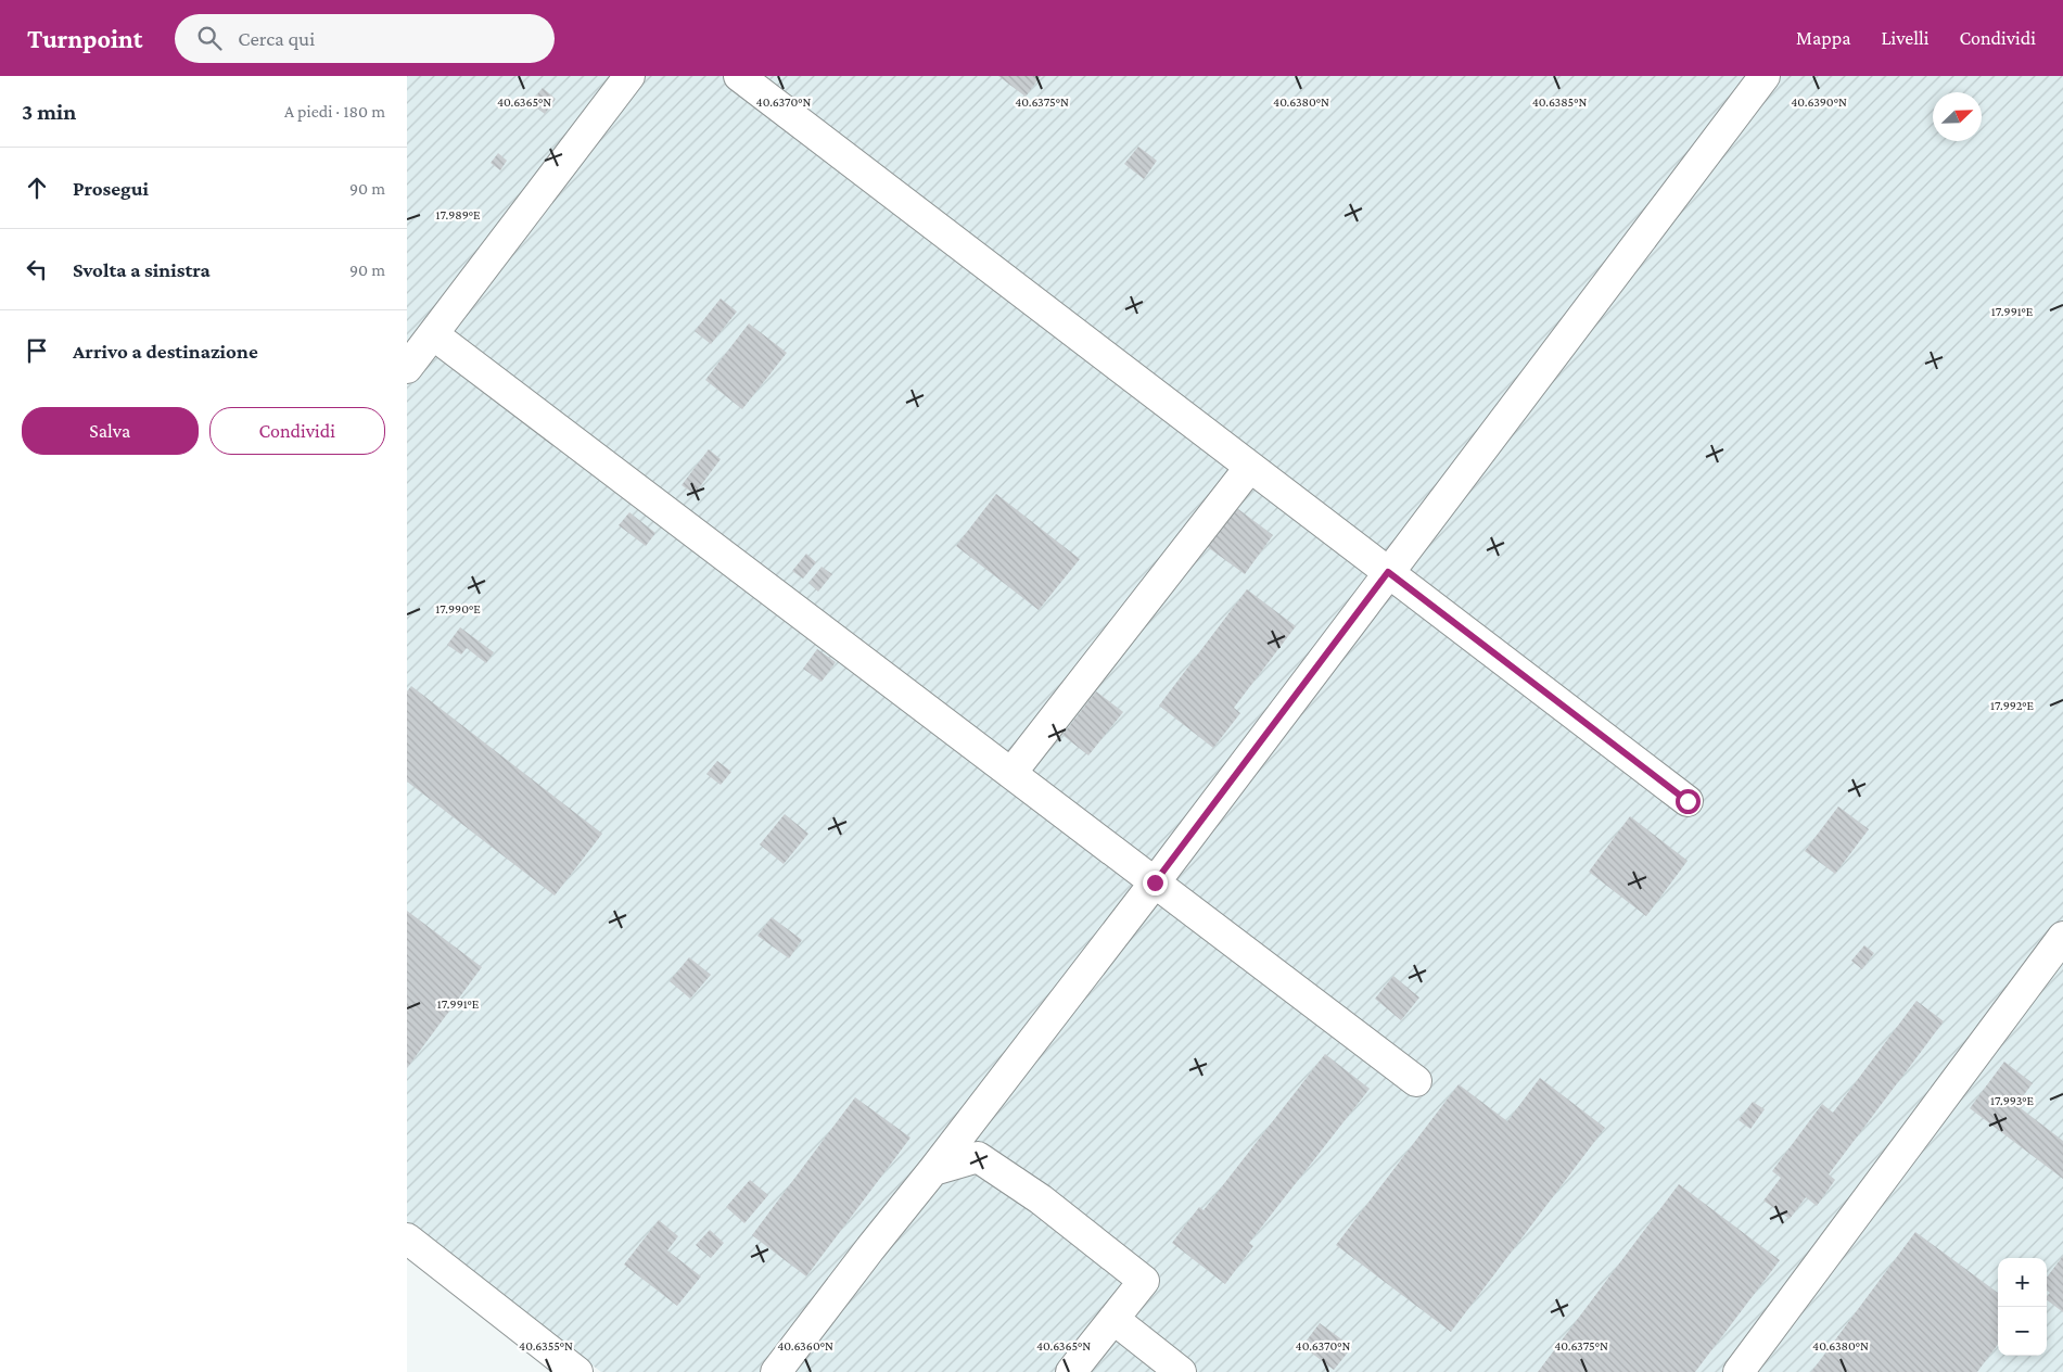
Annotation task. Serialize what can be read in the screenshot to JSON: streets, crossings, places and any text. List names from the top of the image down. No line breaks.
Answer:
{"north":"top right","page":{"header":"Turnpoint","search":"Cerca qui","nav":["Mappa","Livelli","Condividi"],"heading":["3 min","A piedi · 180 m"],"list":[["Prosegui","90 m"],["Svolta a sinistra","90 m"],"Arrivo a destinazione"],"buttons":["Salva","Condividi"],"map_buttons":["+","−"]},"coordinates":["40.6365°N","40.6370°N","40.6375°N","40.6380°N","40.6385°N","40.6390°N","17.989°E","17.991°E","17.990°E","17.992°E","17.993°E","40.6355°N","40.6360°N"]}
